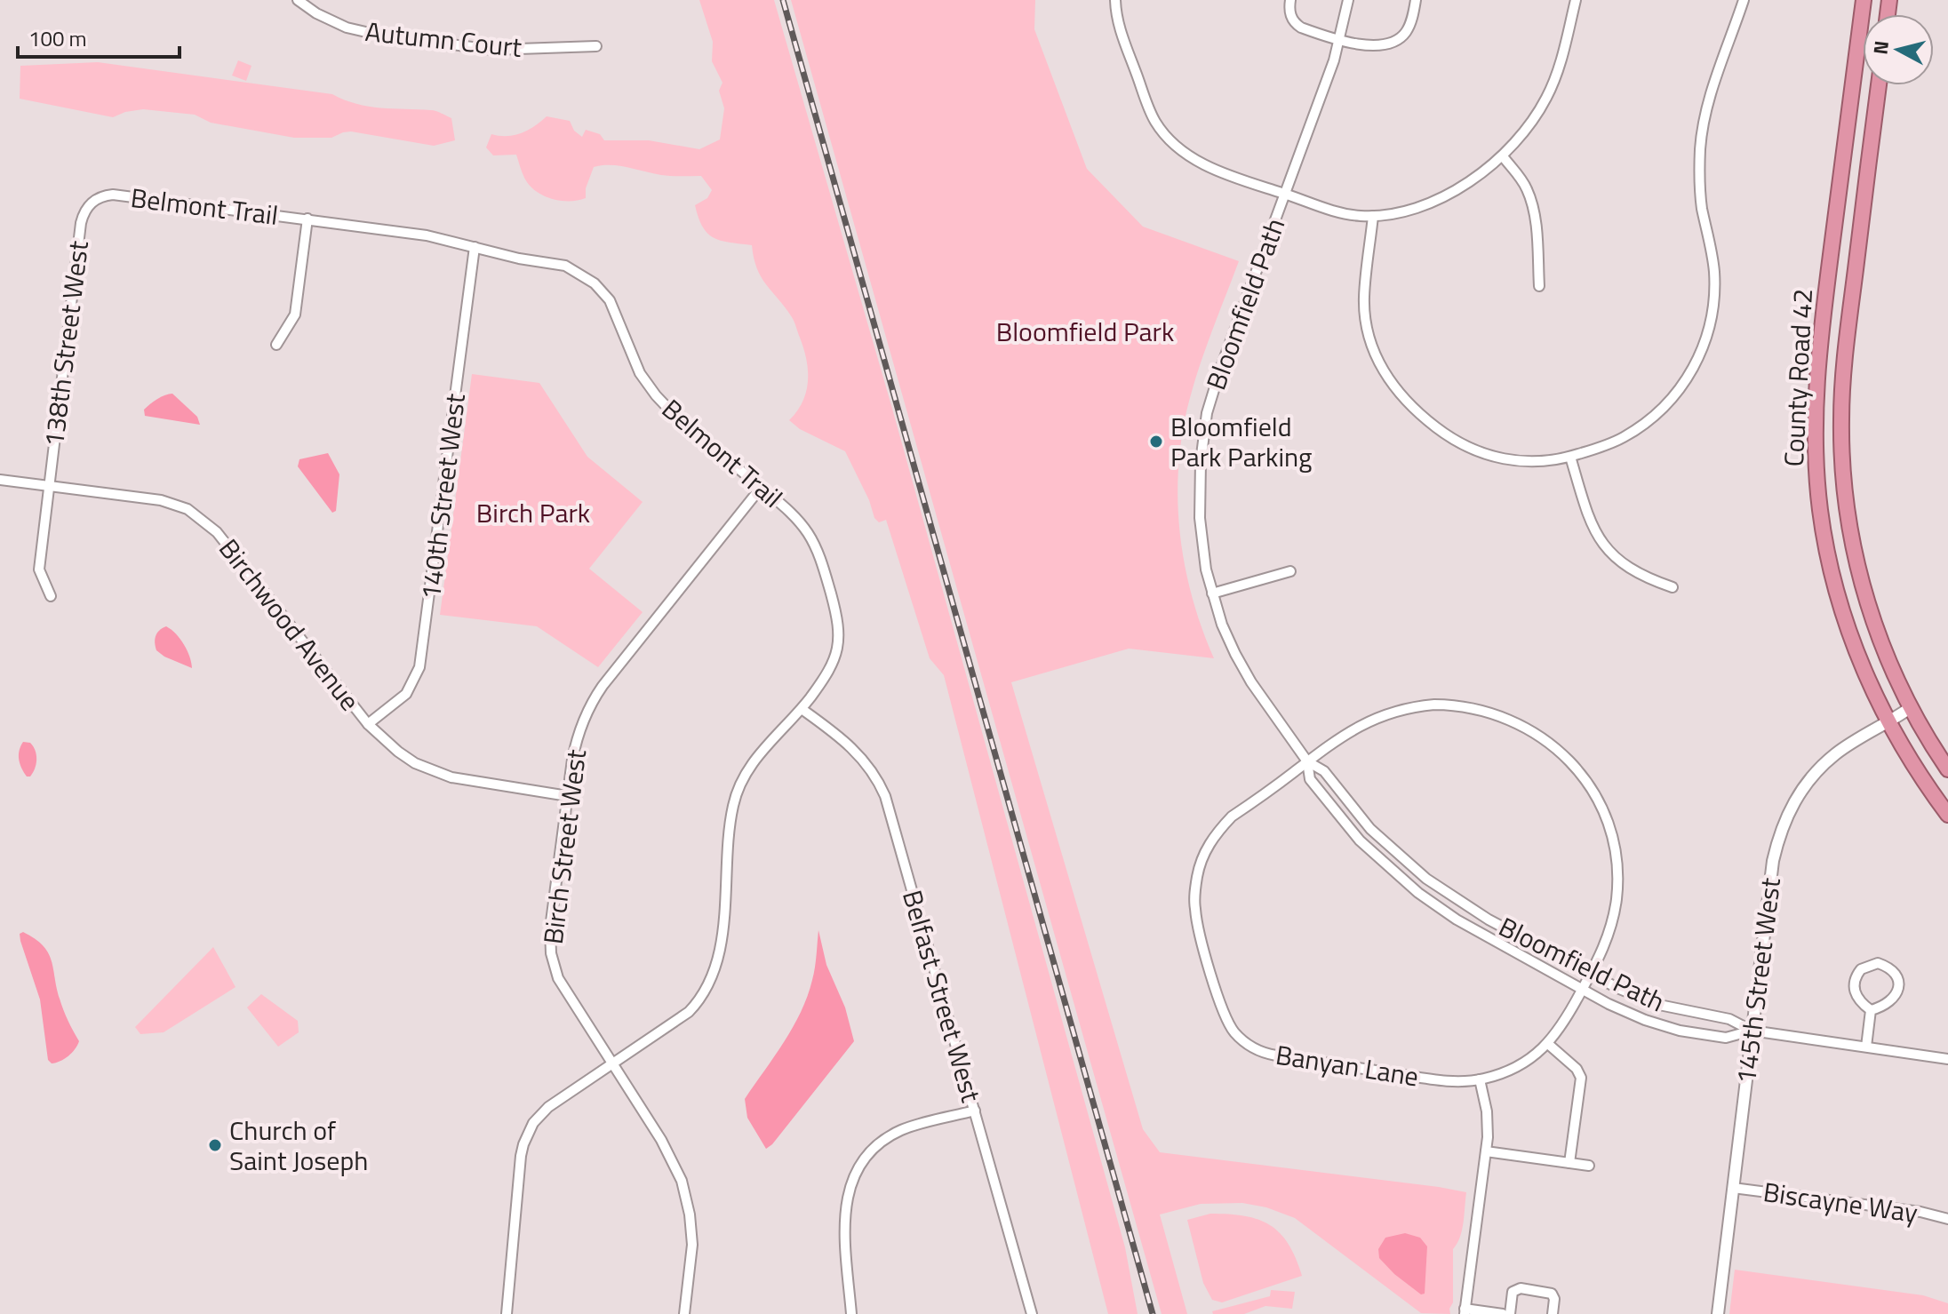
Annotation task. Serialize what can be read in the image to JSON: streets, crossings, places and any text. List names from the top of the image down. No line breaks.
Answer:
{"streets":{"highway":["County Road 42"],"street":["Autumn Court","Belmont Trail","Bloomfield Path","138th Street West","140th Street West","Birchwood Avenue","Birch Street West","145th Street West","Belfast Street West","Banyan Lane","Biscayne Way"]},"crossings":[["Belmont Trail","138th Street West"],["Belmont Trail","140th Street West"],["Belmont Trail","Birch Street West"],["Belmont Trail","Belfast Street West"],["Bloomfield Path","145th Street West"],["Bloomfield Path","Banyan Lane"],["138th Street West","Birchwood Avenue"],["County Road 42","145th Street West"],["140th Street West","Birchwood Avenue"],["Birchwood Avenue","Birch Street West"],["145th Street West","Biscayne Way"]],"parks":["Bloomfield Park","Birch Park"],"places":["Bloomfield Park Parking","Church of Saint Joseph"],"scale_bar":"100 m","north":"left"}
